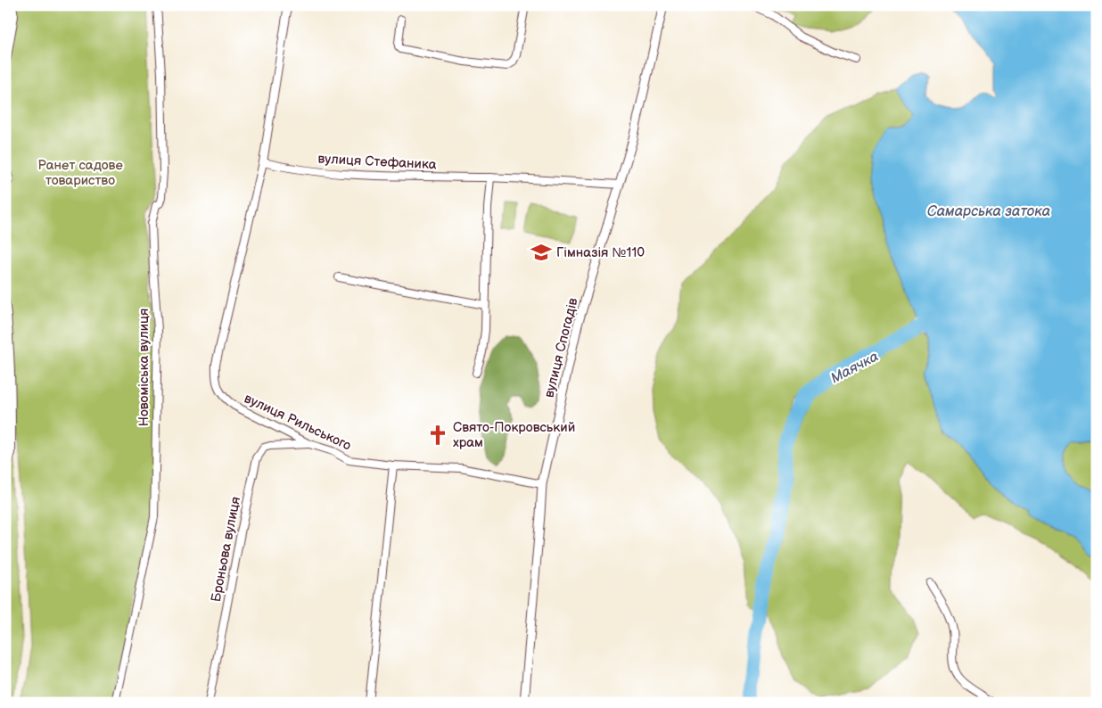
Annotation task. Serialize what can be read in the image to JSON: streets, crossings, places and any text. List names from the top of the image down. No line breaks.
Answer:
{"streets":{"street":["вулиця Стефаника","вулиця Спогадів","Новоміська вулиця","вулиця Рильського","Броньова вулиця"]},"crossings":[["вулиця Стефаника","вулиця Спогадів"],["вулиця Стефаника","вулиця Рильського"],["вулиця Спогадів","вулиця Рильського"],["вулиця Рильського","Броньова вулиця"]],"water":["Самарська затока","Маячка"],"parks":["Ранет садове товариство"],"places":{"school or university":["Гімназія №110"],"church":["Свято-Покровський храм"]}}
